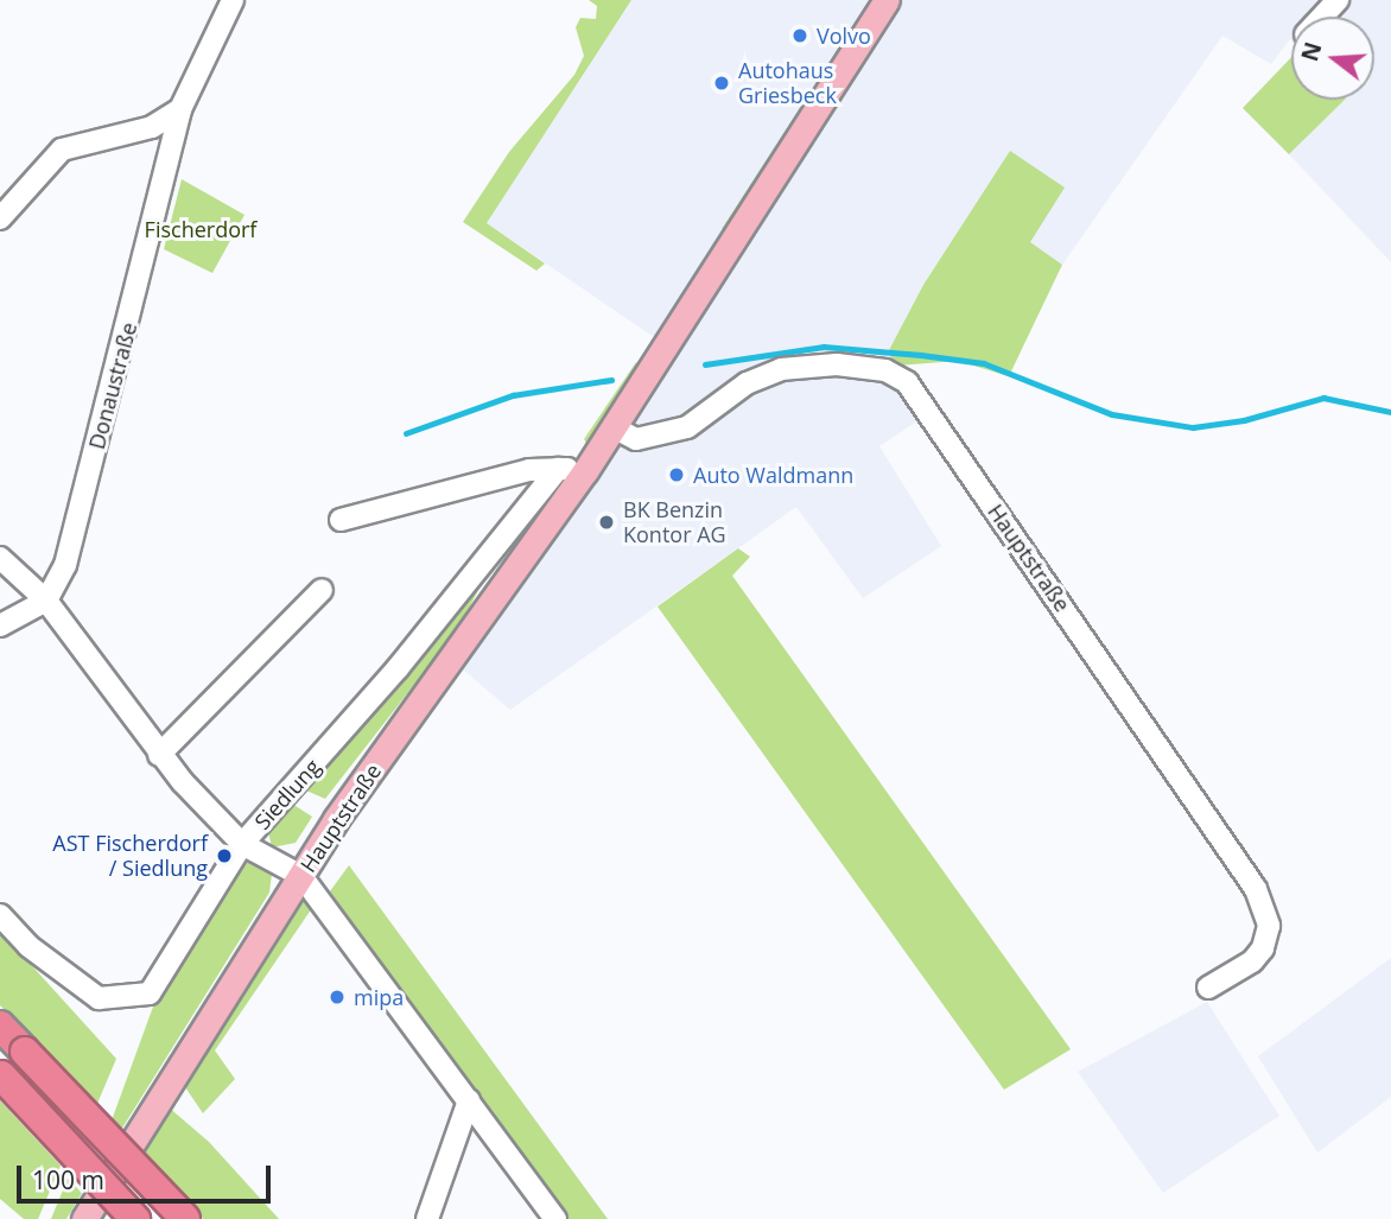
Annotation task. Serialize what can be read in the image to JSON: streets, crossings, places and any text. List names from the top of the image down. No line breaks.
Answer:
{"streets":{"main road":["Hauptstraße"],"street":["Donaustraße","Siedlung"]},"crossings":[["Donaustraße","Siedlung"]],"parks":["Fischerdorf"],"places":["Volvo","Autohaus Griesbeck","Auto Waldmann","BK Benzin Kontor AG","AST Fischerdorf / Siedlung","mipa"],"scale_bar":"100 m","north":"left"}
